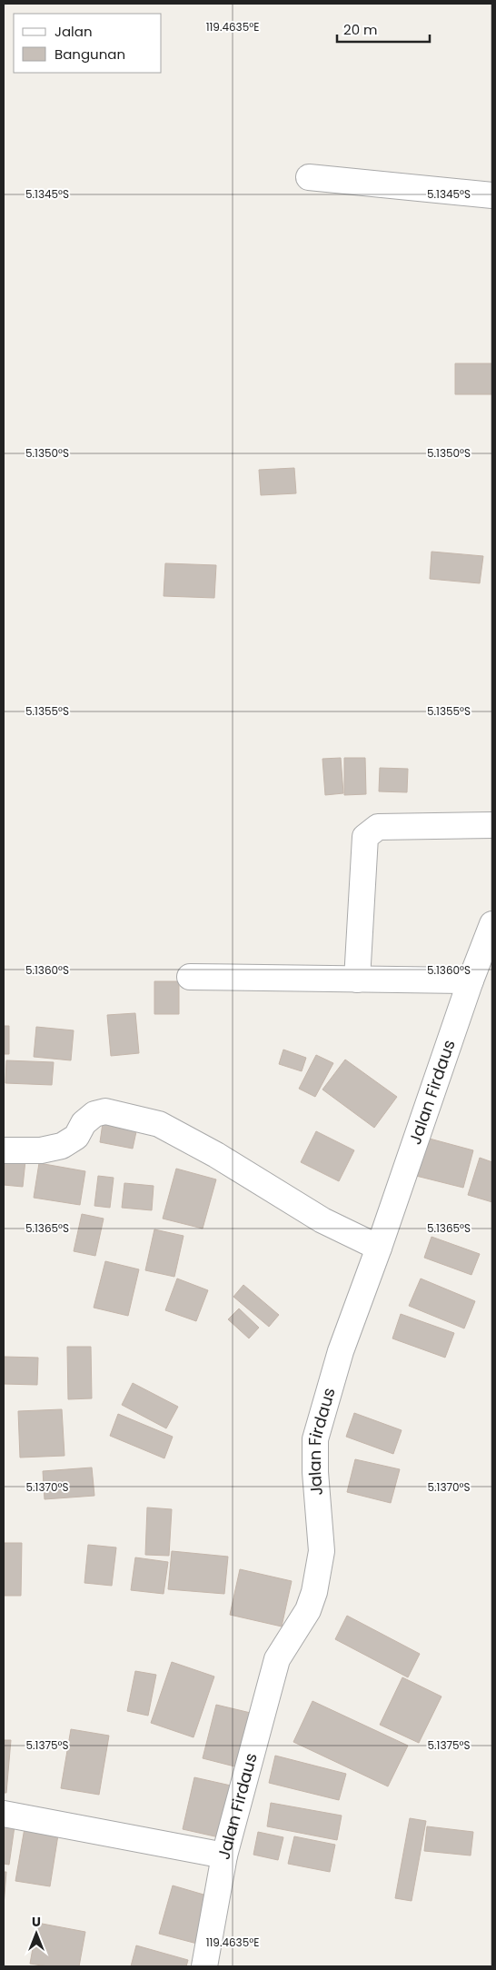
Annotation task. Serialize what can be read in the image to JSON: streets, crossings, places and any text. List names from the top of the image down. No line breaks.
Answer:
{"streets":{"street":["Jalan Firdaus"]},"legend":["Jalan","Bangunan"],"scale_bar":"20 m","north":"top","coordinates":["119.4635°E","5.1345°S","5.1350°S","5.1355°S","5.1360°S","5.1365°S","5.1370°S","5.1375°S"]}
